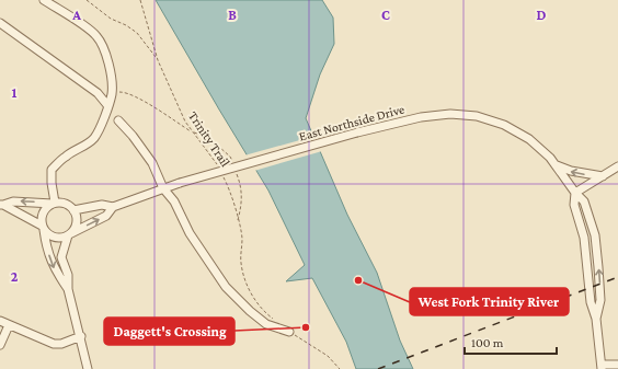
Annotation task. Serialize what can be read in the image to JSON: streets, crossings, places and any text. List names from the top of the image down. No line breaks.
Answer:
{"streets":{"street":["East Northside Drive"],"path":["Trinity Trail"]},"places":["West Fork Trinity River","Daggett's Crossing"],"scale_bar":"100 m","grid":{"columns":["A","B","C","D"],"rows":["1","2"]}}
